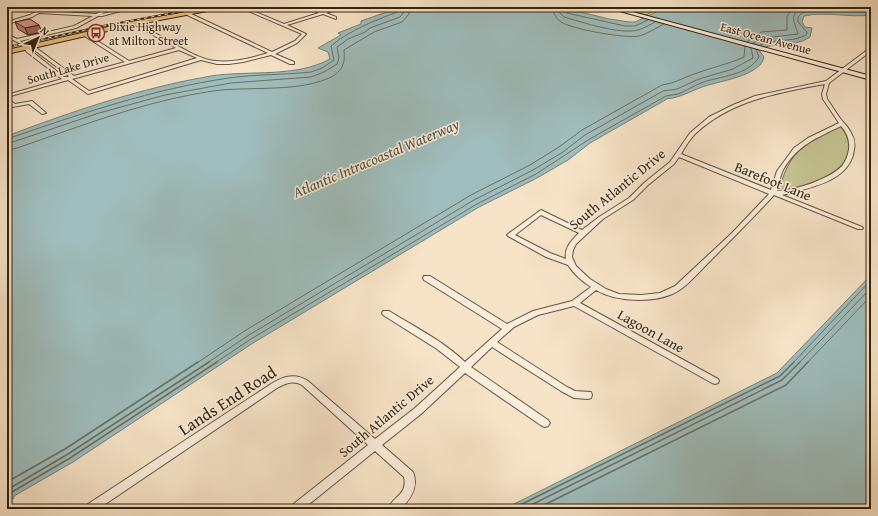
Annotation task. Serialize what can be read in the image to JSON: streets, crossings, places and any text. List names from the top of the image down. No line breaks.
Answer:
{"streets":{"main road":["East Ocean Avenue"],"street":["South Lake Drive","Barefoot Lane","South Atlantic Drive","Lagoon Lane","Lands End Road"]},"crossings":[["East Ocean Avenue","South Atlantic Drive"],["Barefoot Lane","South Atlantic Drive"],["South Atlantic Drive","Lagoon Lane"],["South Atlantic Drive","Lands End Road"]],"water":["Atlantic Intracoastal Waterway"],"places":{"bus stop":["Dixie Highway at Milton Street"]},"north":"top right"}
